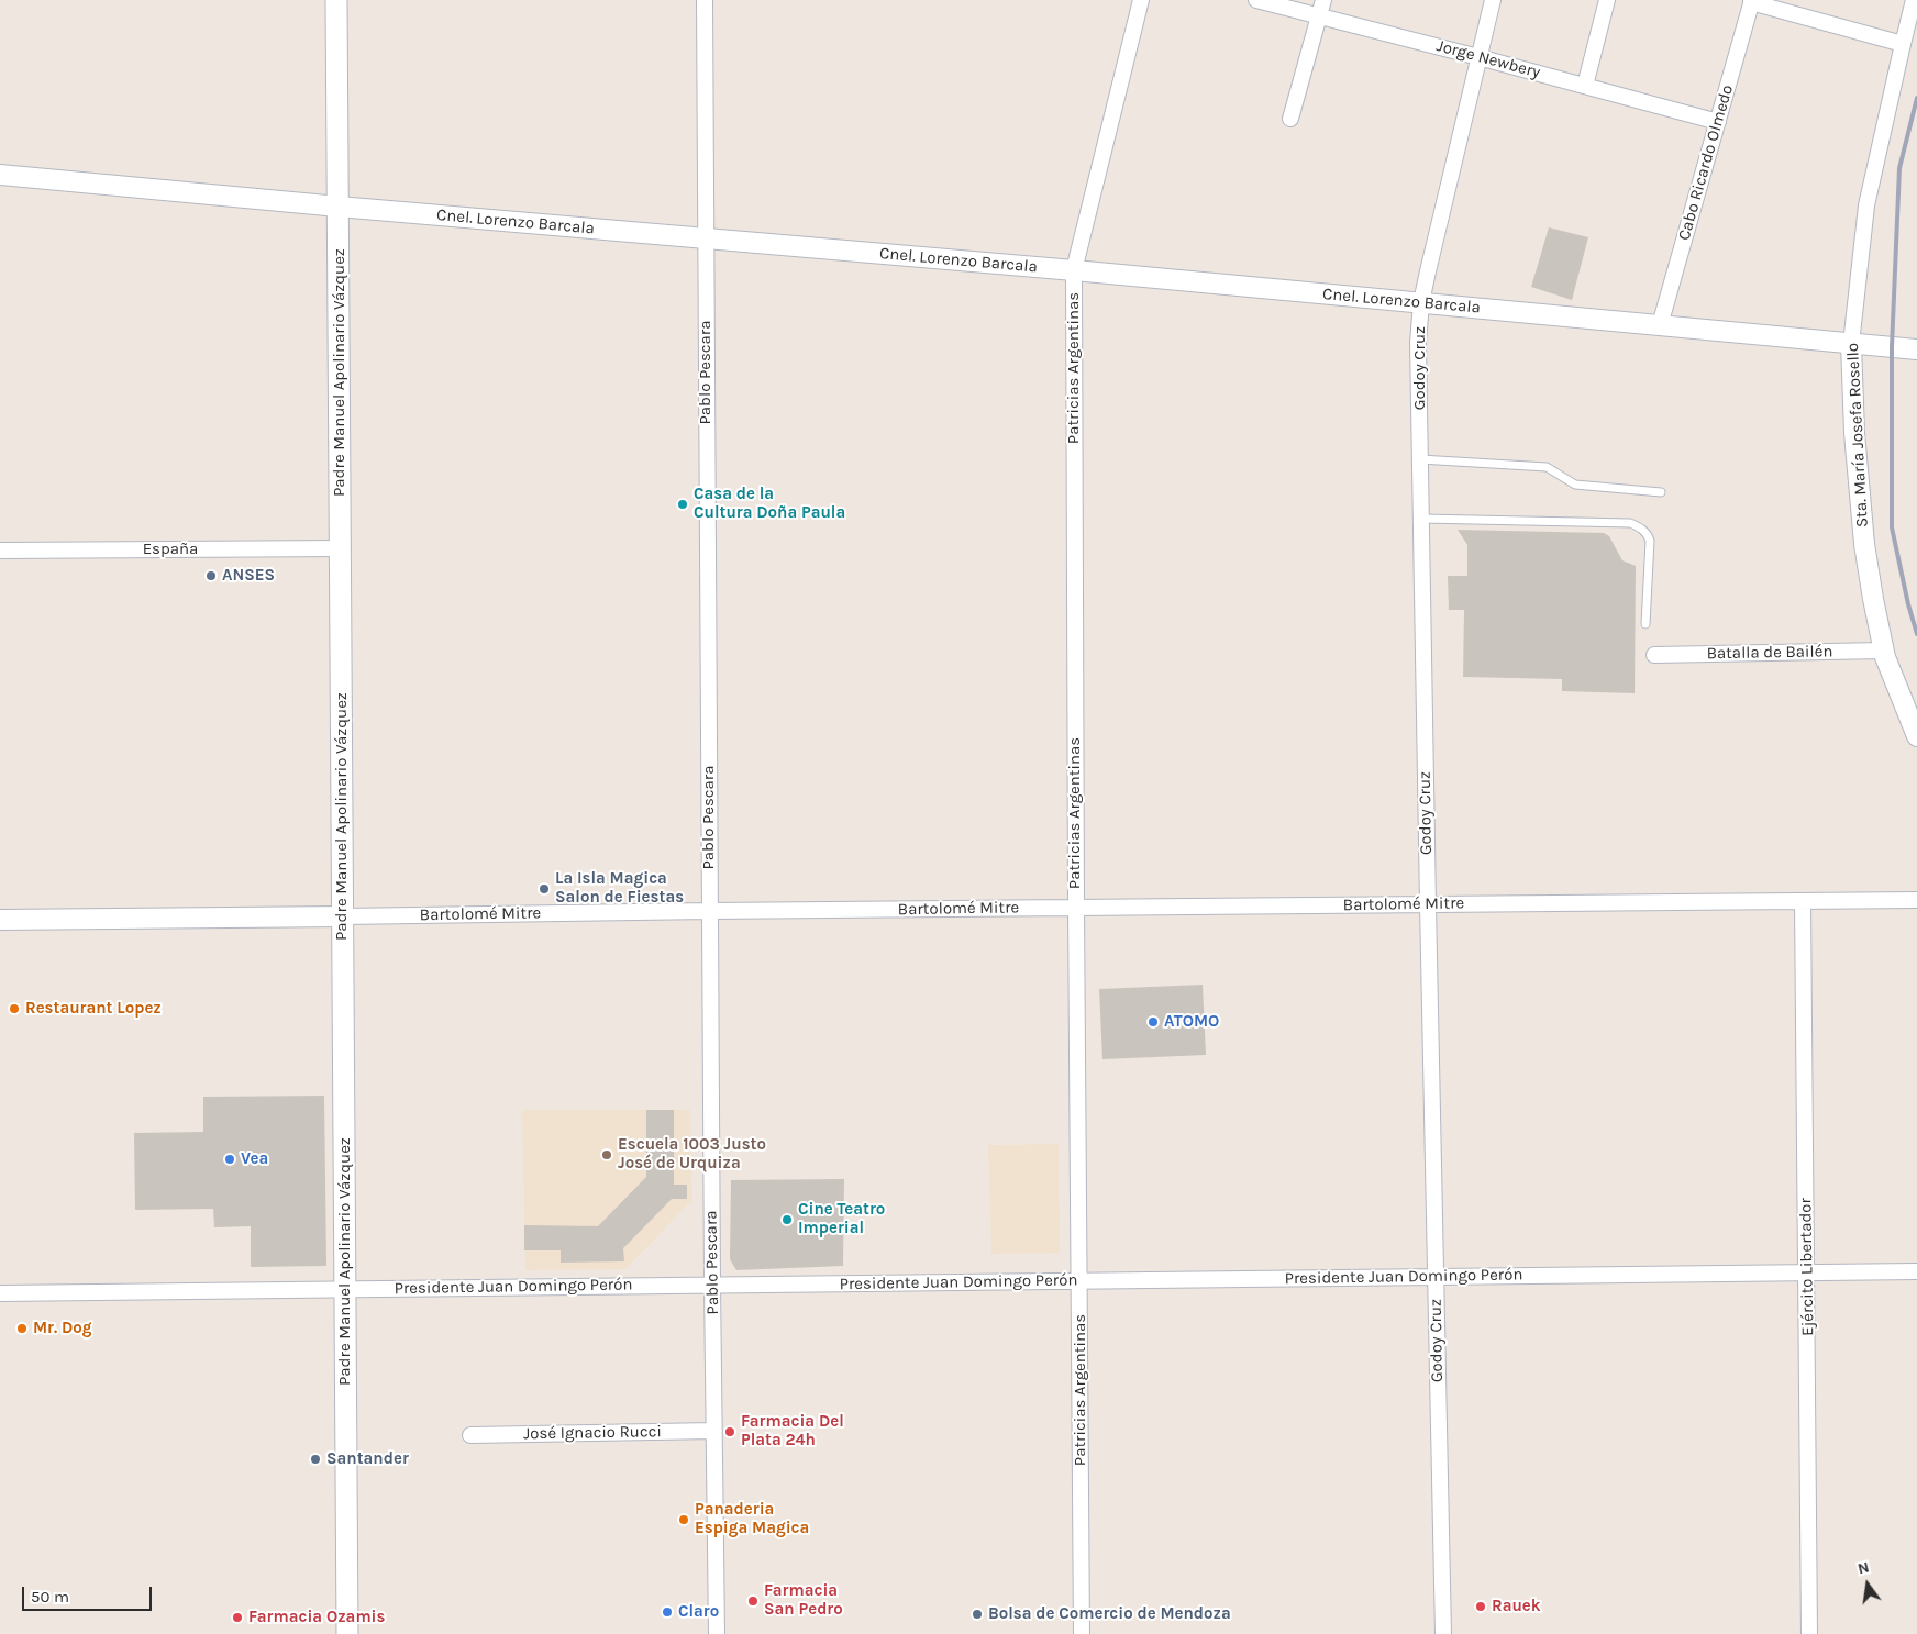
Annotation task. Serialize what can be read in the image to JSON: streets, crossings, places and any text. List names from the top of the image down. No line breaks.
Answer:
{"streets":{"main road":["Padre Manuel Apolinario Vázquez"],"street":["Jorge Newbery","Cabo Ricardo Olmedo","Cnel. Lorenzo Barcala","Patricias Argentinas","Godoy Cruz","Pablo Pescara","Sta. María Josefa Rosello","España","Batalla de Bailén","Bartolomé Mitre","Ejército Libertador","Presidente Juan Domingo Perón","José Ignacio Rucci"]},"crossings":[["Jorge Newbery","Cabo Ricardo Olmedo"],["Jorge Newbery","Godoy Cruz"],["Cabo Ricardo Olmedo","Cnel. Lorenzo Barcala"],["Cnel. Lorenzo Barcala","Patricias Argentinas"],["Cnel. Lorenzo Barcala","Godoy Cruz"],["Cnel. Lorenzo Barcala","Padre Manuel Apolinario Vázquez"],["Cnel. Lorenzo Barcala","Pablo Pescara"],["Cnel. Lorenzo Barcala","Sta. María Josefa Rosello"],["Patricias Argentinas","Bartolomé Mitre"],["Patricias Argentinas","Presidente Juan Domingo Perón"],["Godoy Cruz","Bartolomé Mitre"],["Godoy Cruz","Presidente Juan Domingo Perón"],["Padre Manuel Apolinario Vázquez","España"],["Padre Manuel Apolinario Vázquez","Bartolomé Mitre"],["Padre Manuel Apolinario Vázquez","Presidente Juan Domingo Perón"],["Pablo Pescara","Bartolomé Mitre"],["Pablo Pescara","Presidente Juan Domingo Perón"],["Pablo Pescara","José Ignacio Rucci"],["Sta. María Josefa Rosello","Batalla de Bailén"],["Bartolomé Mitre","Ejército Libertador"],["Ejército Libertador","Presidente Juan Domingo Perón"]],"places":["Casa de la Cultura Doña Paula","ANSES","La Isla Magica Salon de Fiestas","Restaurant Lopez","ATOMO","Escuela 1003 Justo José de Urquiza","Vea","Cine Teatro Imperial","Mr. Dog","Farmacia Del Plata 24h","Santander","Panaderia Espiga Magica","Farmacia San Pedro","Rauek","Claro","Bolsa de Comercio de Mendoza","Farmacia Ozamis"],"scale_bar":"50 m","north":"top"}
